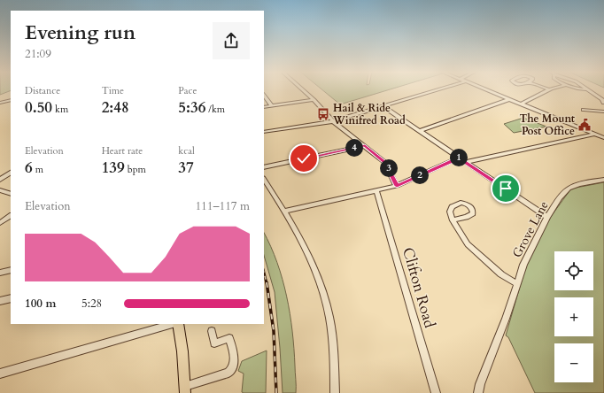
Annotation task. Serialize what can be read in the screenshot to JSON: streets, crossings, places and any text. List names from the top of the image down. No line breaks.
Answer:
{"streets":{"street":["Grove Lane","Clifton Road"]},"places":{"bus stop":["Hail & Ride Winifred Road"],"public building":["The Mount Post Office"]},"page":{"heading":["Evening run","21:09"],"stats":[["Distance","0.50 km"],["Time","2:48"],["Pace","5:36 /km"],["Elevation","6 m"],["Heart rate","139 bpm"],["kcal","37"]],"pins":["4","1","3","2"],"chart":["Elevation","111–117 m"],"map_buttons":["+","−"],"list":[{"name":"100 m","note":"5:28"}]}}
